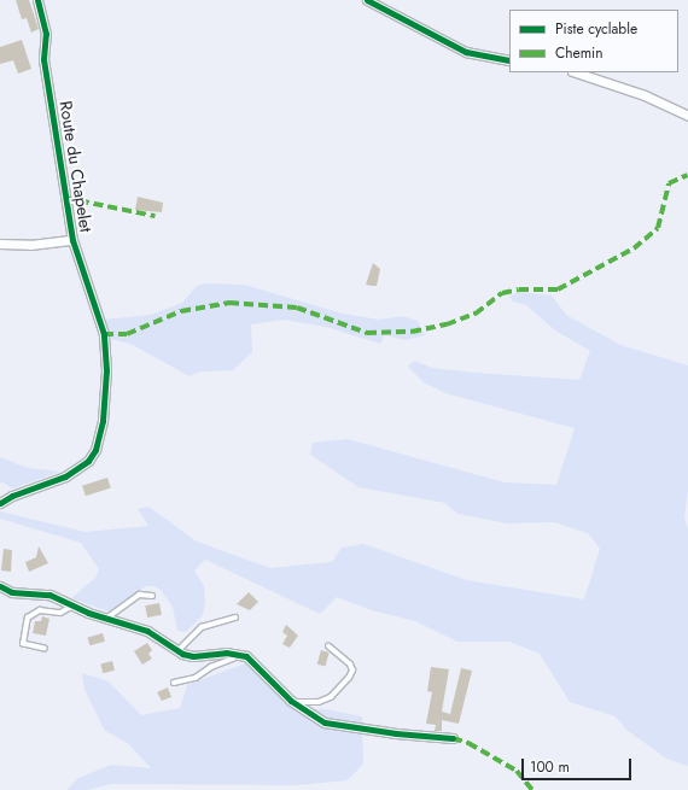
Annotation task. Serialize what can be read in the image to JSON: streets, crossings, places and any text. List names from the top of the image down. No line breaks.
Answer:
{"streets":{"street":["Route du Chapelet"]},"legend":["Piste cyclable","Chemin"],"scale_bar":"100 m"}
